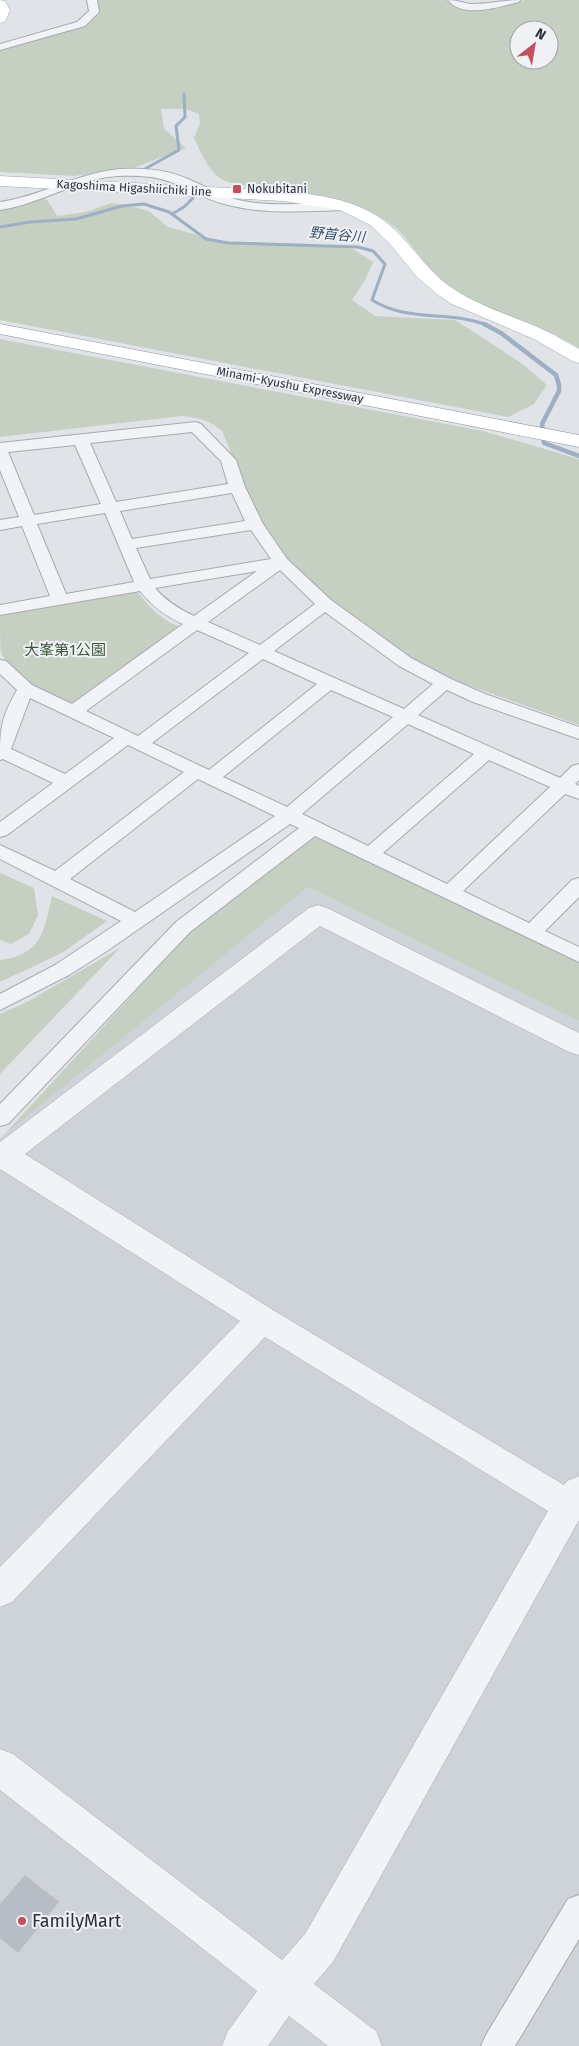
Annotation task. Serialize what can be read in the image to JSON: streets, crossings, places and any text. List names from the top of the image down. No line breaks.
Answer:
{"streets":{"main road":["Kagoshima Higashiichiki line","Minami-Kyushu Expressway"]},"water":["野首谷川"],"parks":["大峯第1公園"],"places":{"transit":["Nokubitani"],"other":["FamilyMart"]},"north":"top right"}
